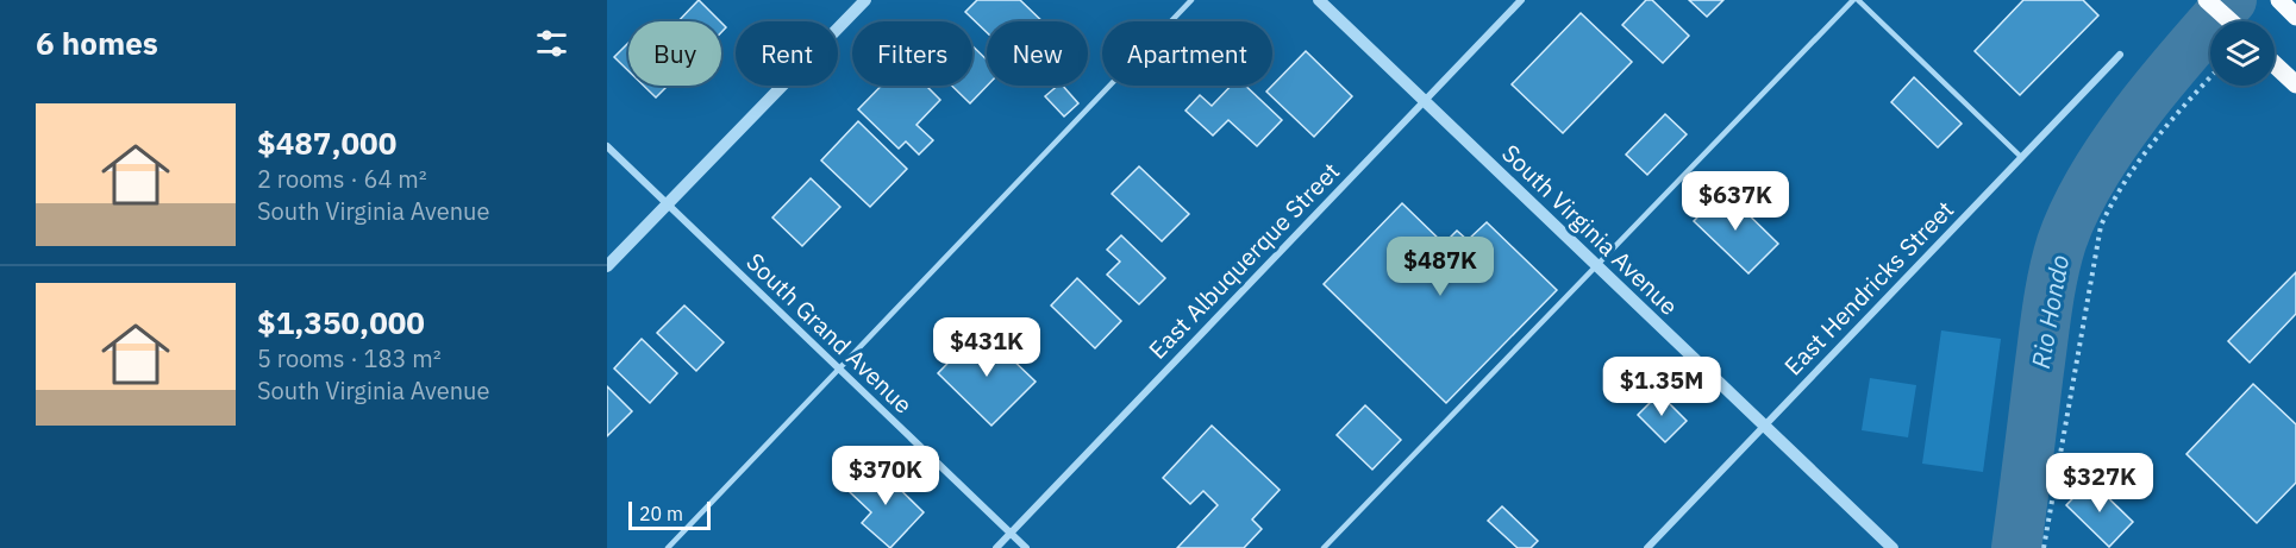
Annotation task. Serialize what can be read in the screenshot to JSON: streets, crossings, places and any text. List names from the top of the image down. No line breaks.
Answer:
{"streets":{"street":["South Virginia Avenue","East Albuquerque Street","East Hendricks Street","South Grand Avenue"]},"crossings":[["South Virginia Avenue","East Albuquerque Street"],["South Virginia Avenue","East Hendricks Street"],["East Albuquerque Street","South Grand Avenue"]],"water":["Rio Hondo"],"scale_bar":"20 m","page":{"heading":"6 homes","chip":["Buy","Rent","Filters","New","Apartment"],"list":[{"name":"$487,000","note":"2 rooms · 64 m² · South Virginia Avenue"},{"name":"$1,350,000","note":"5 rooms · 183 m² · South Virginia Avenue"}],"price":["$637K","$487K","$431K","$1.35M","$370K","$327K"],"scale":"20 m"}}
